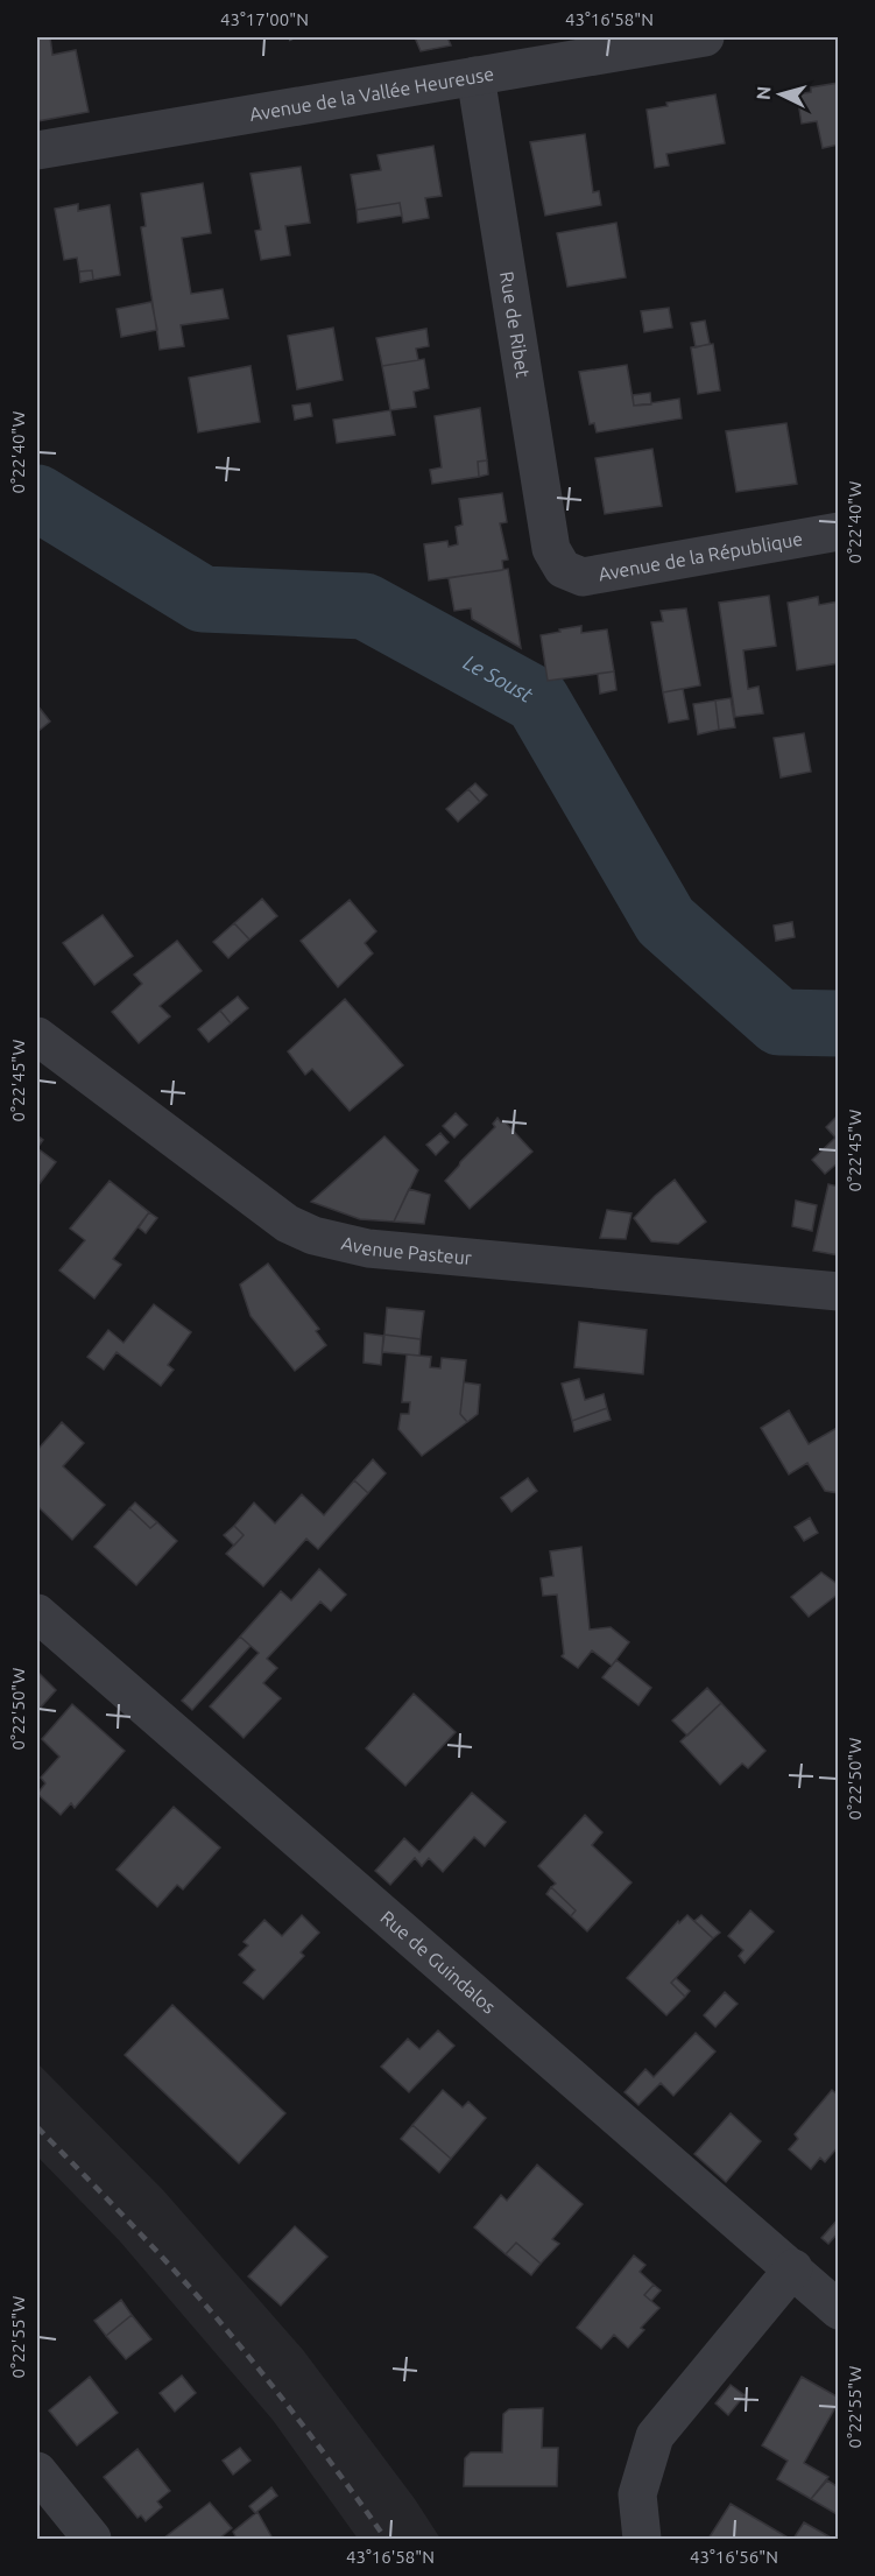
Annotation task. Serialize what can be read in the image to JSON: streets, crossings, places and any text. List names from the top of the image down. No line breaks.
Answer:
{"streets":{"street":["Avenue de la Vallée Heureuse","Rue de Ribet","Avenue de la République","Avenue Pasteur","Rue de Guindalos"]},"crossings":[["Avenue de la Vallée Heureuse","Rue de Ribet"],["Rue de Ribet","Avenue de la République"]],"water":["Le Soust"],"north":"left","coordinates":["43°17'00\"N","43°16'58\"N","0°22'40\"W","0°22'45\"W","0°22'50\"W","0°22'55\"W","43°16'56\"N"]}
